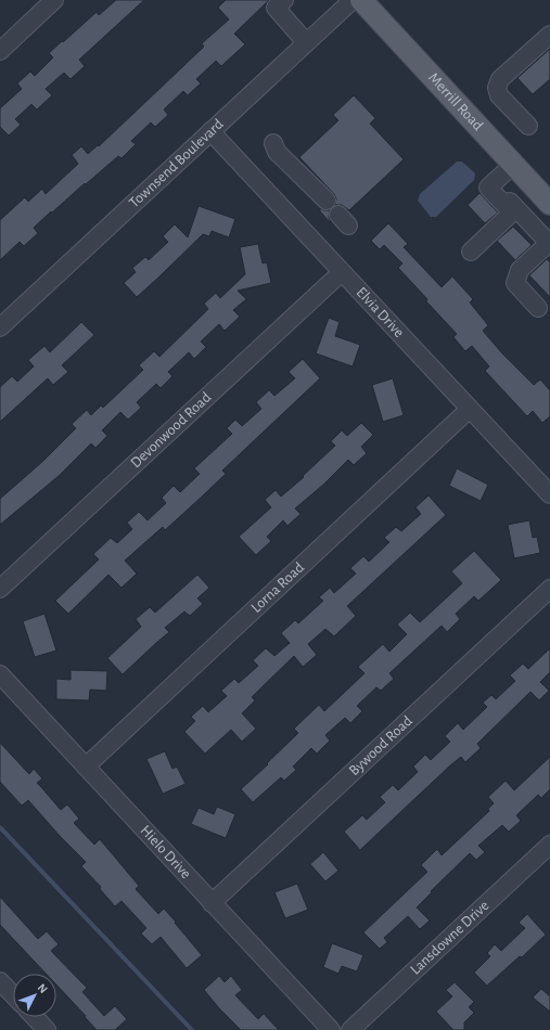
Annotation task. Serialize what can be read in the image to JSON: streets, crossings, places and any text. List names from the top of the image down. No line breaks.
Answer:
{"streets":{"main road":["Merrill Road"],"street":["Townsend Boulevard","Elvia Drive","Devonwood Road","Lorna Road","Bywood Road","Hielo Drive","Lansdowne Drive"]},"crossings":[["Townsend Boulevard","Elvia Drive"],["Elvia Drive","Devonwood Road"],["Elvia Drive","Lorna Road"],["Lorna Road","Hielo Drive"],["Bywood Road","Hielo Drive"]],"north":"top right"}
